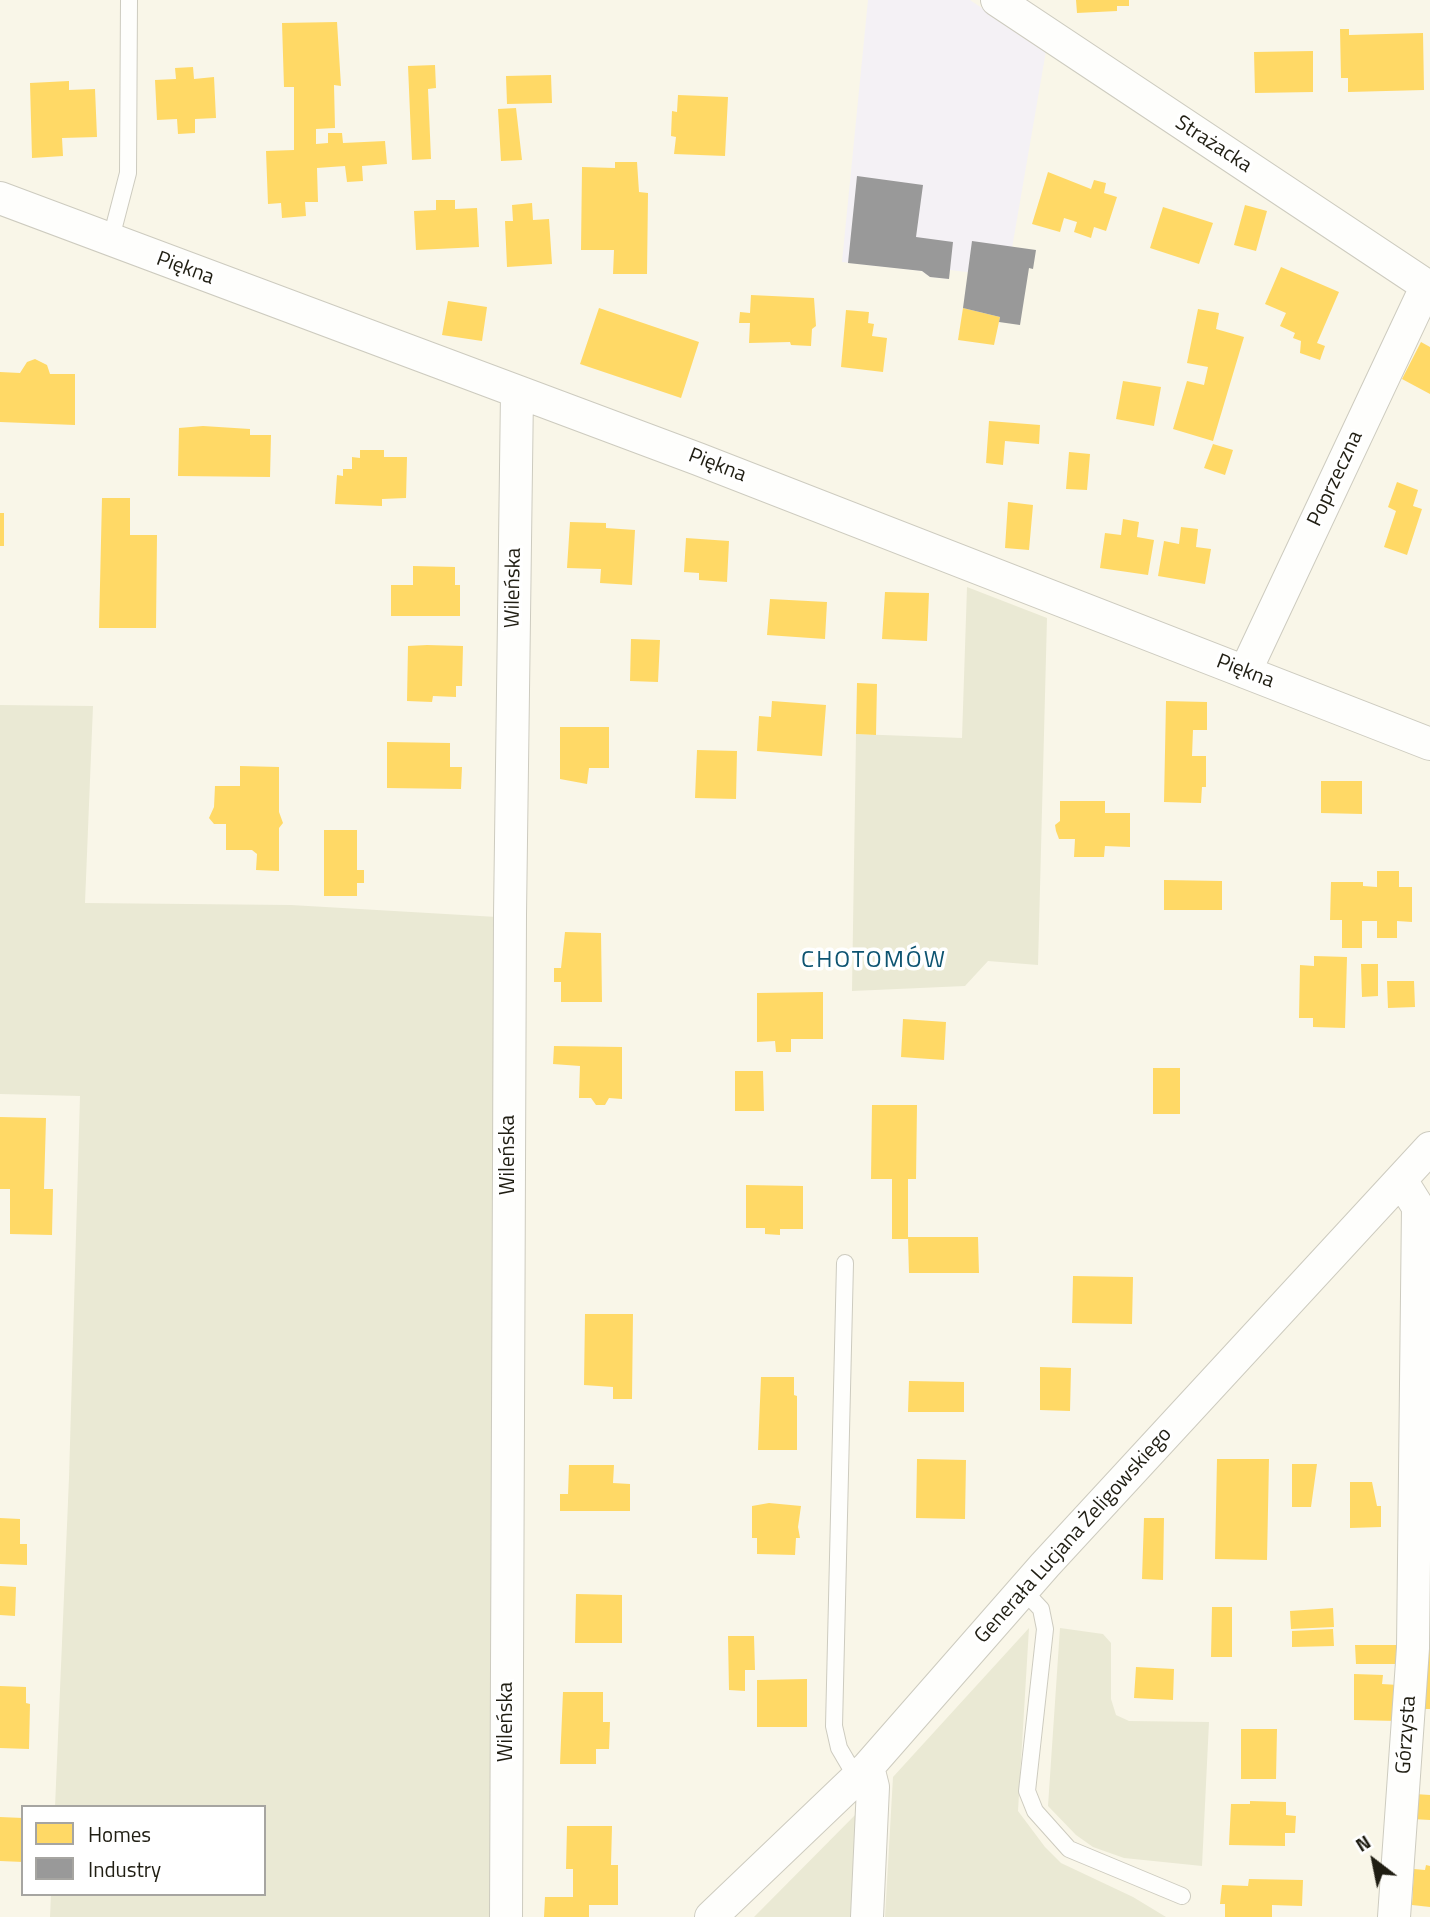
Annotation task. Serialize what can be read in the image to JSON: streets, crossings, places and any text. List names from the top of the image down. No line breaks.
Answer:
{"streets":{"street":["Strażacka","Piękna","Poprzeczna","Wileńska","Generała Lucjana Żeligowskiego","Górzysta"]},"crossings":[["Strażacka","Poprzeczna"],["Piękna","Poprzeczna"],["Piękna","Wileńska"],["Generała Lucjana Żeligowskiego","Górzysta"]],"districts":["CHOTOMÓW"],"legend":["Homes","Industry"],"north":"top left"}
